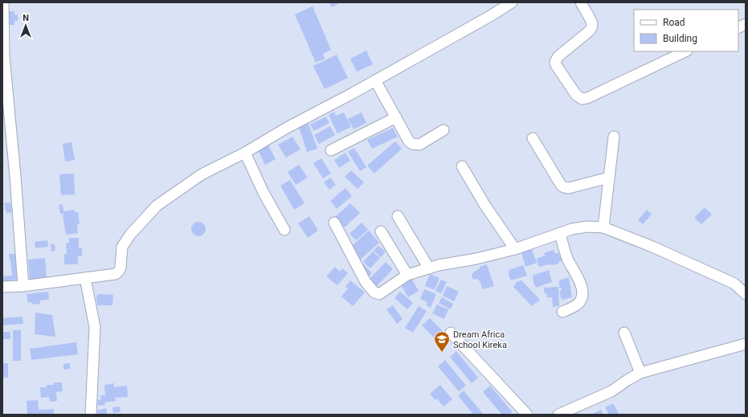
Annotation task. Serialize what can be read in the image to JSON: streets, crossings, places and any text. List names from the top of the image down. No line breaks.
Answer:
{"places":{"school or university":["Dream Africa School Kireka"]},"legend":["Road","Building"],"north":"top"}
